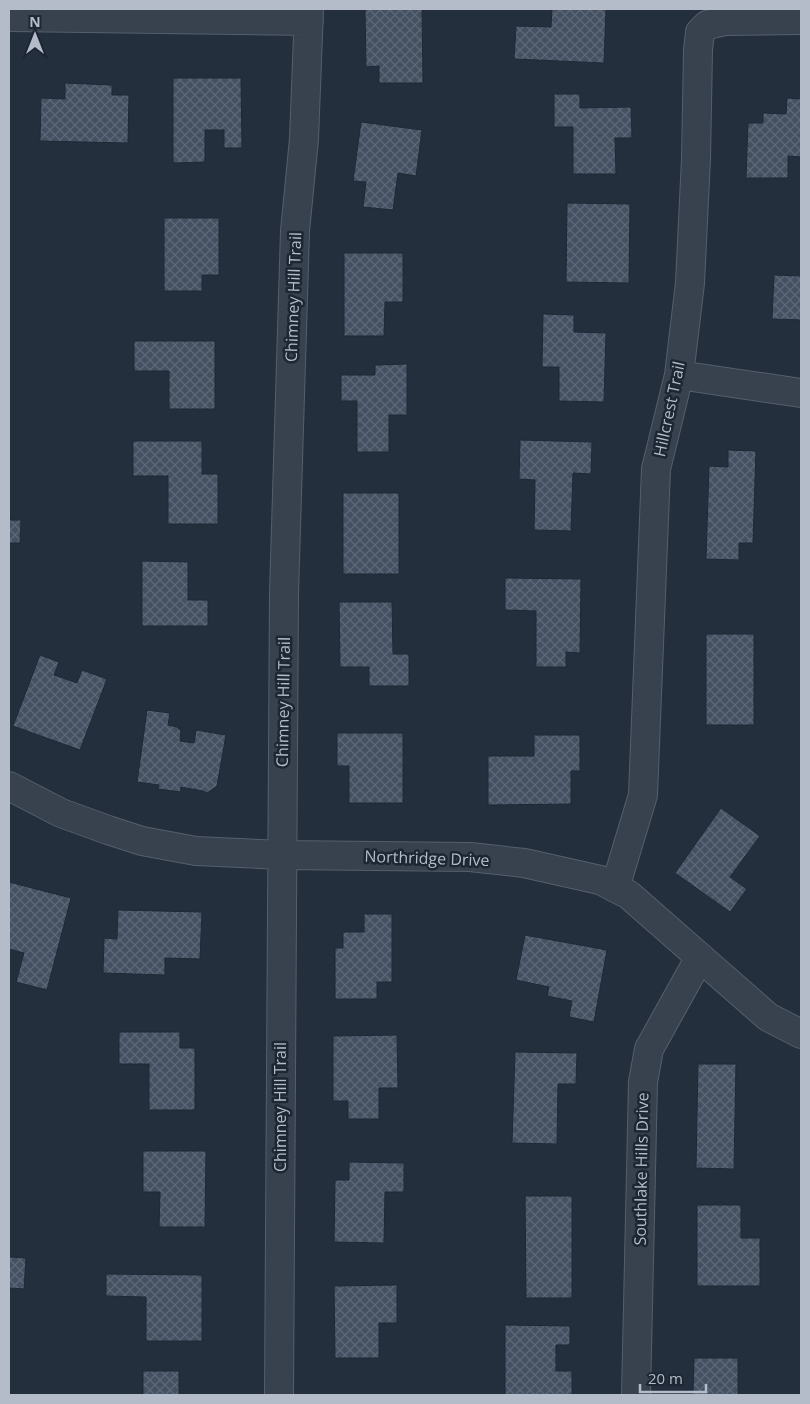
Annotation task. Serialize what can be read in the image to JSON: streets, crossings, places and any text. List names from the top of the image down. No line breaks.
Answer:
{"streets":{"street":["Chimney Hill Trail","Hillcrest Trail","Northridge Drive","Southlake Hills Drive"]},"crossings":[["Chimney Hill Trail","Northridge Drive"],["Hillcrest Trail","Northridge Drive"],["Northridge Drive","Southlake Hills Drive"]],"scale_bar":"20 m","north":"top"}
